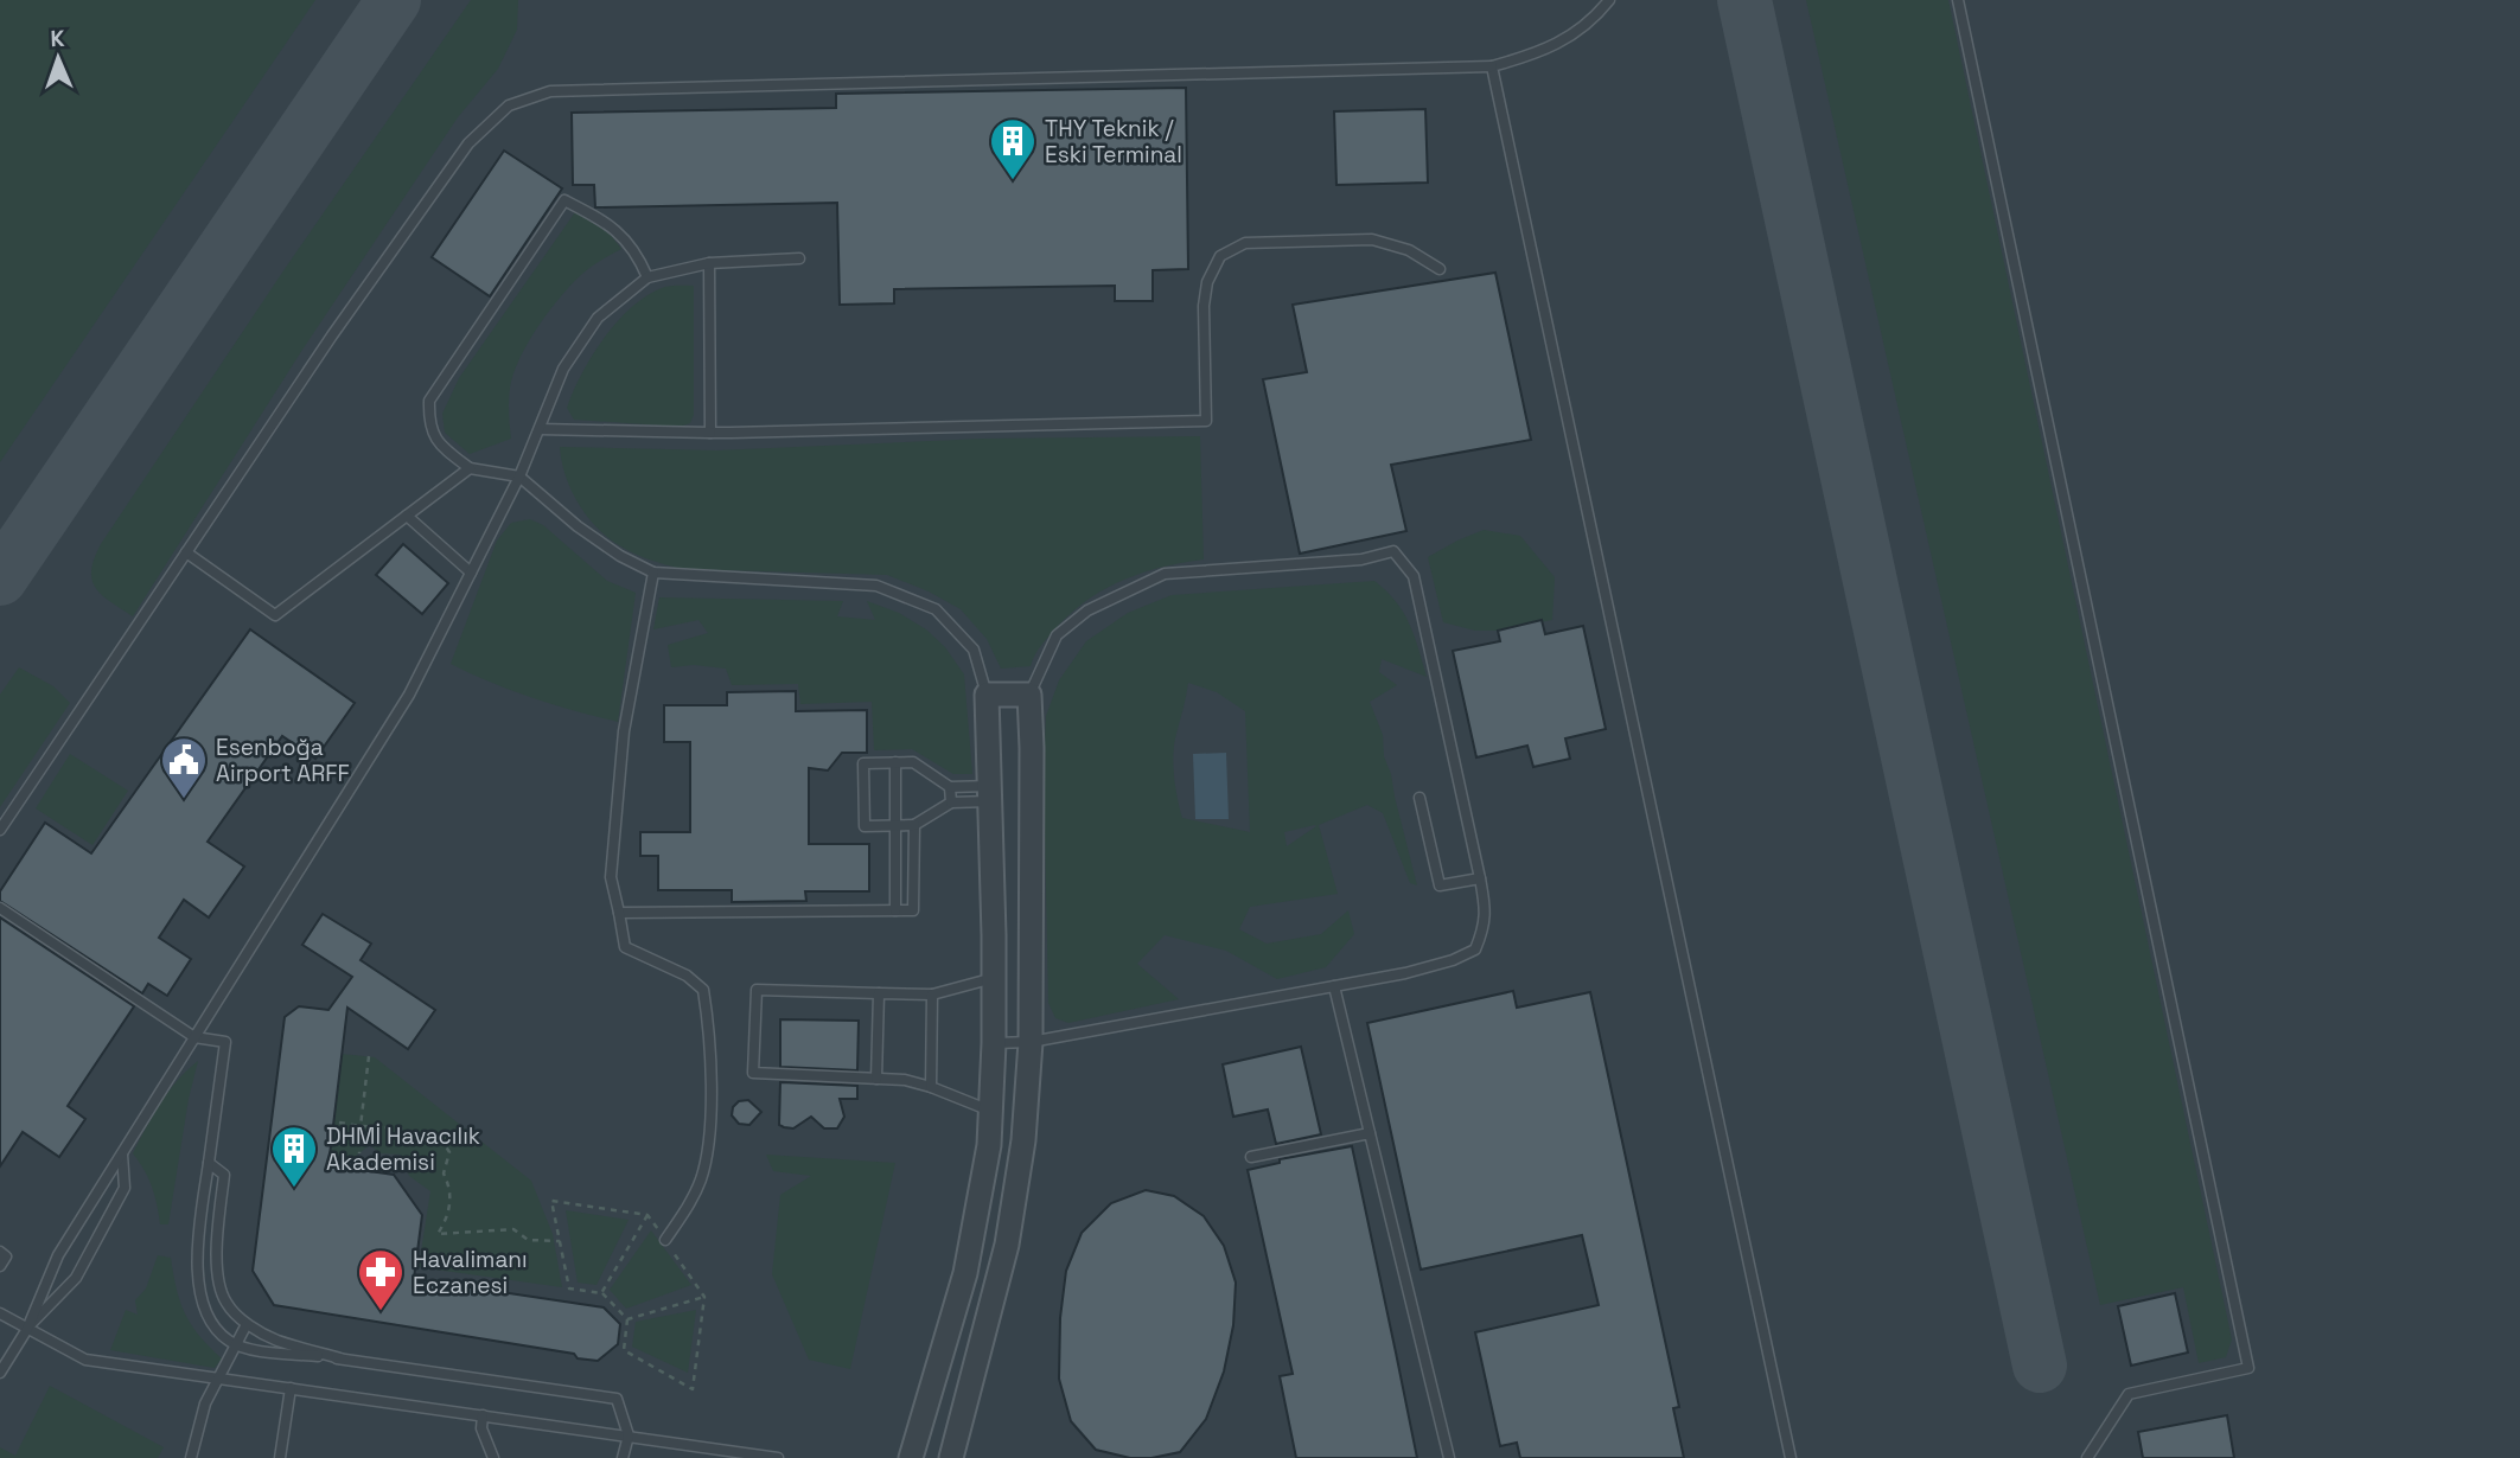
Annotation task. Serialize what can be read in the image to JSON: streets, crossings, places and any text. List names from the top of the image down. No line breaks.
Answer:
{"places":{"building":["THY Teknik / Eski Terminal","DHMİ Havacılık Akademisi"],"public building":["Esenboğa Airport ARFF"],"pharmacy":["Havalimanı Eczanesi"]},"north":"top"}
